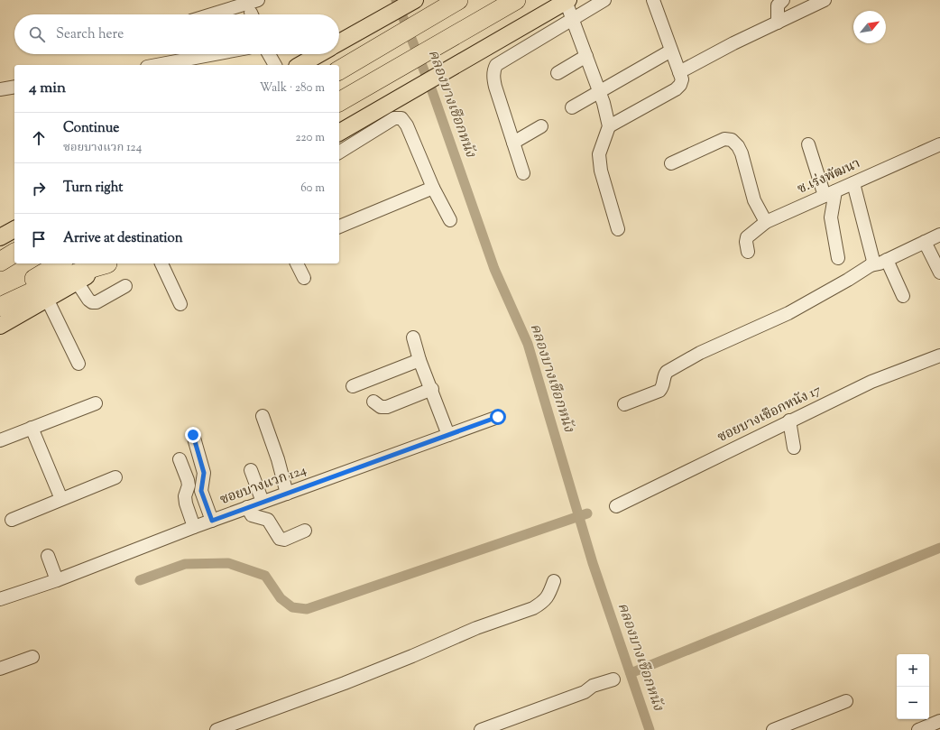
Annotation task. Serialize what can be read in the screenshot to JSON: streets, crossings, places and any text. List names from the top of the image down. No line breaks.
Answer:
{"streets":{"street":["ซ.เร่งพัฒนา","ซอยบางเชือกหนัง 17","ซอยบางแวก 124"]},"water":["คลองบางเชือกหนัง"],"north":"top right","page":{"search":"Search here","heading":["4 min","Walk · 280 m"],"list":[["Continue","ซอยบางแวก 124","220 m"],["Turn right","60 m"],"Arrive at destination"],"map_buttons":["+","−"]}}
